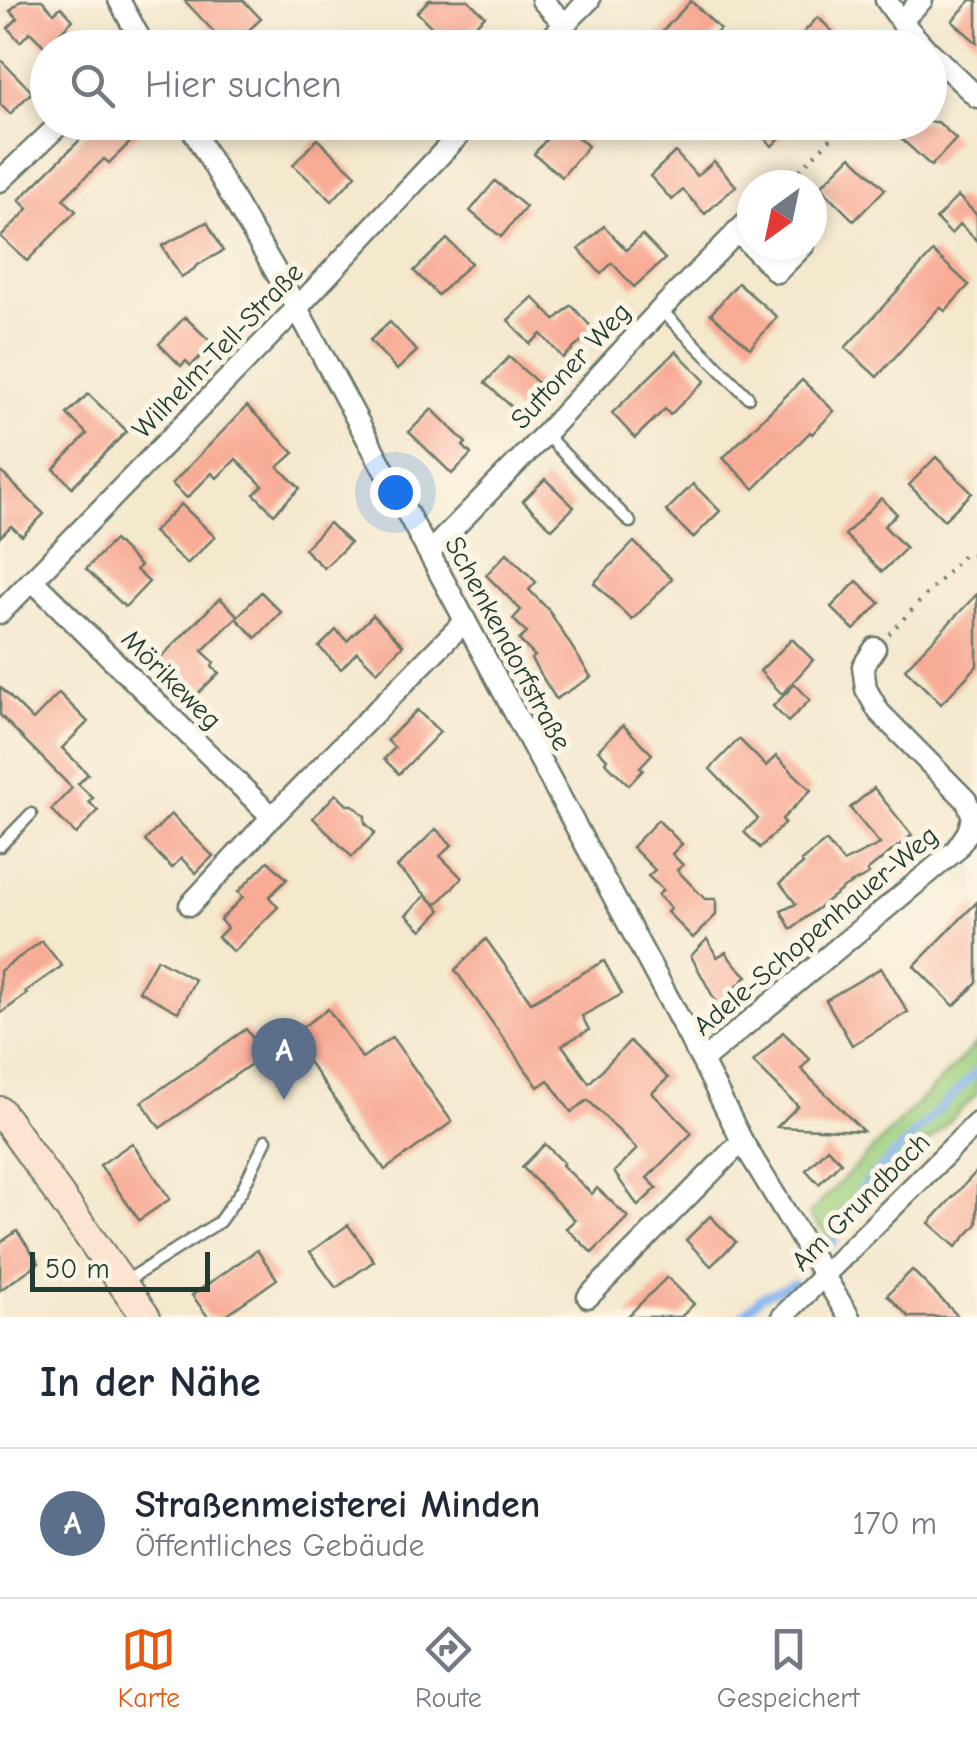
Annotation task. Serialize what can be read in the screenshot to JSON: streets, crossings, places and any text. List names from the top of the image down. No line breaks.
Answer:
{"streets":{"street":["Wilhelm-Tell-Straße","Suttoner Weg","Schenkendorfstraße","Mörikeweg","Adele-Schopenhauer-Weg","Am Grundbach"]},"crossings":[["Wilhelm-Tell-Straße","Schenkendorfstraße"],["Wilhelm-Tell-Straße","Mörikeweg"],["Suttoner Weg","Schenkendorfstraße"],["Schenkendorfstraße","Adele-Schopenhauer-Weg"],["Schenkendorfstraße","Am Grundbach"]],"scale_bar":"50 m","north":"bottom left","page":{"search":"Hier suchen","pins":"A","scale":"50 m","heading":"In der Nähe","list":[{"mark":"A","name":"Straßenmeisterei Minden","note":"Öffentliches Gebäude","value":"170 m"}],"nav":["Karte","Route","Gespeichert"]}}
